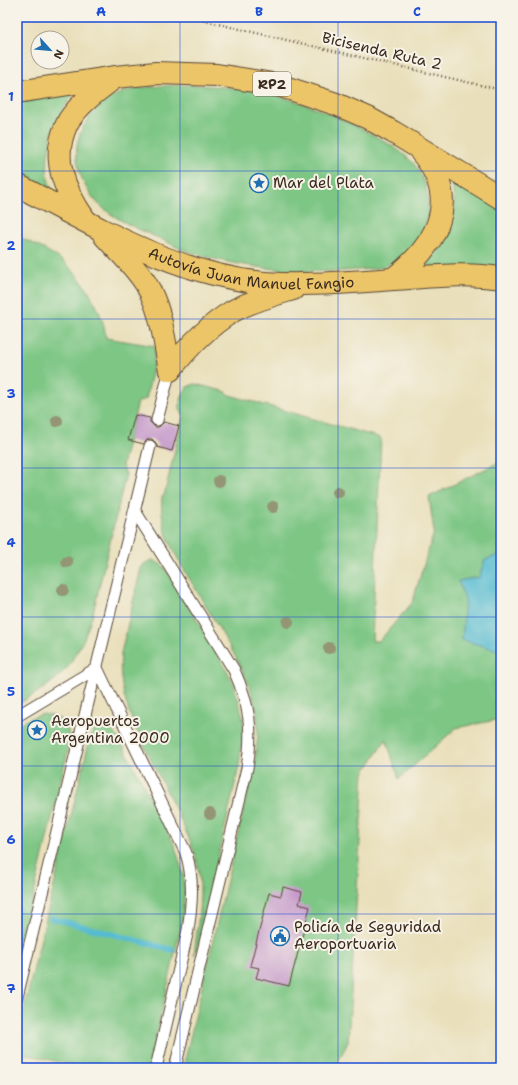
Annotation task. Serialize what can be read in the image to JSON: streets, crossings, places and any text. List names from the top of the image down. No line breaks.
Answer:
{"streets":{"highway":["RP2","Autovía Juan Manuel Fangio"],"path":["Bicisenda Ruta 2"]},"places":{"place":["Mar del Plata","Aeropuertos Argentina 2000"],"public building":["Policía de Seguridad Aeroportuaria"]},"north":"bottom right","grid":{"columns":["A","B","C"],"rows":["1","2","3","4","5","6","7"]}}
